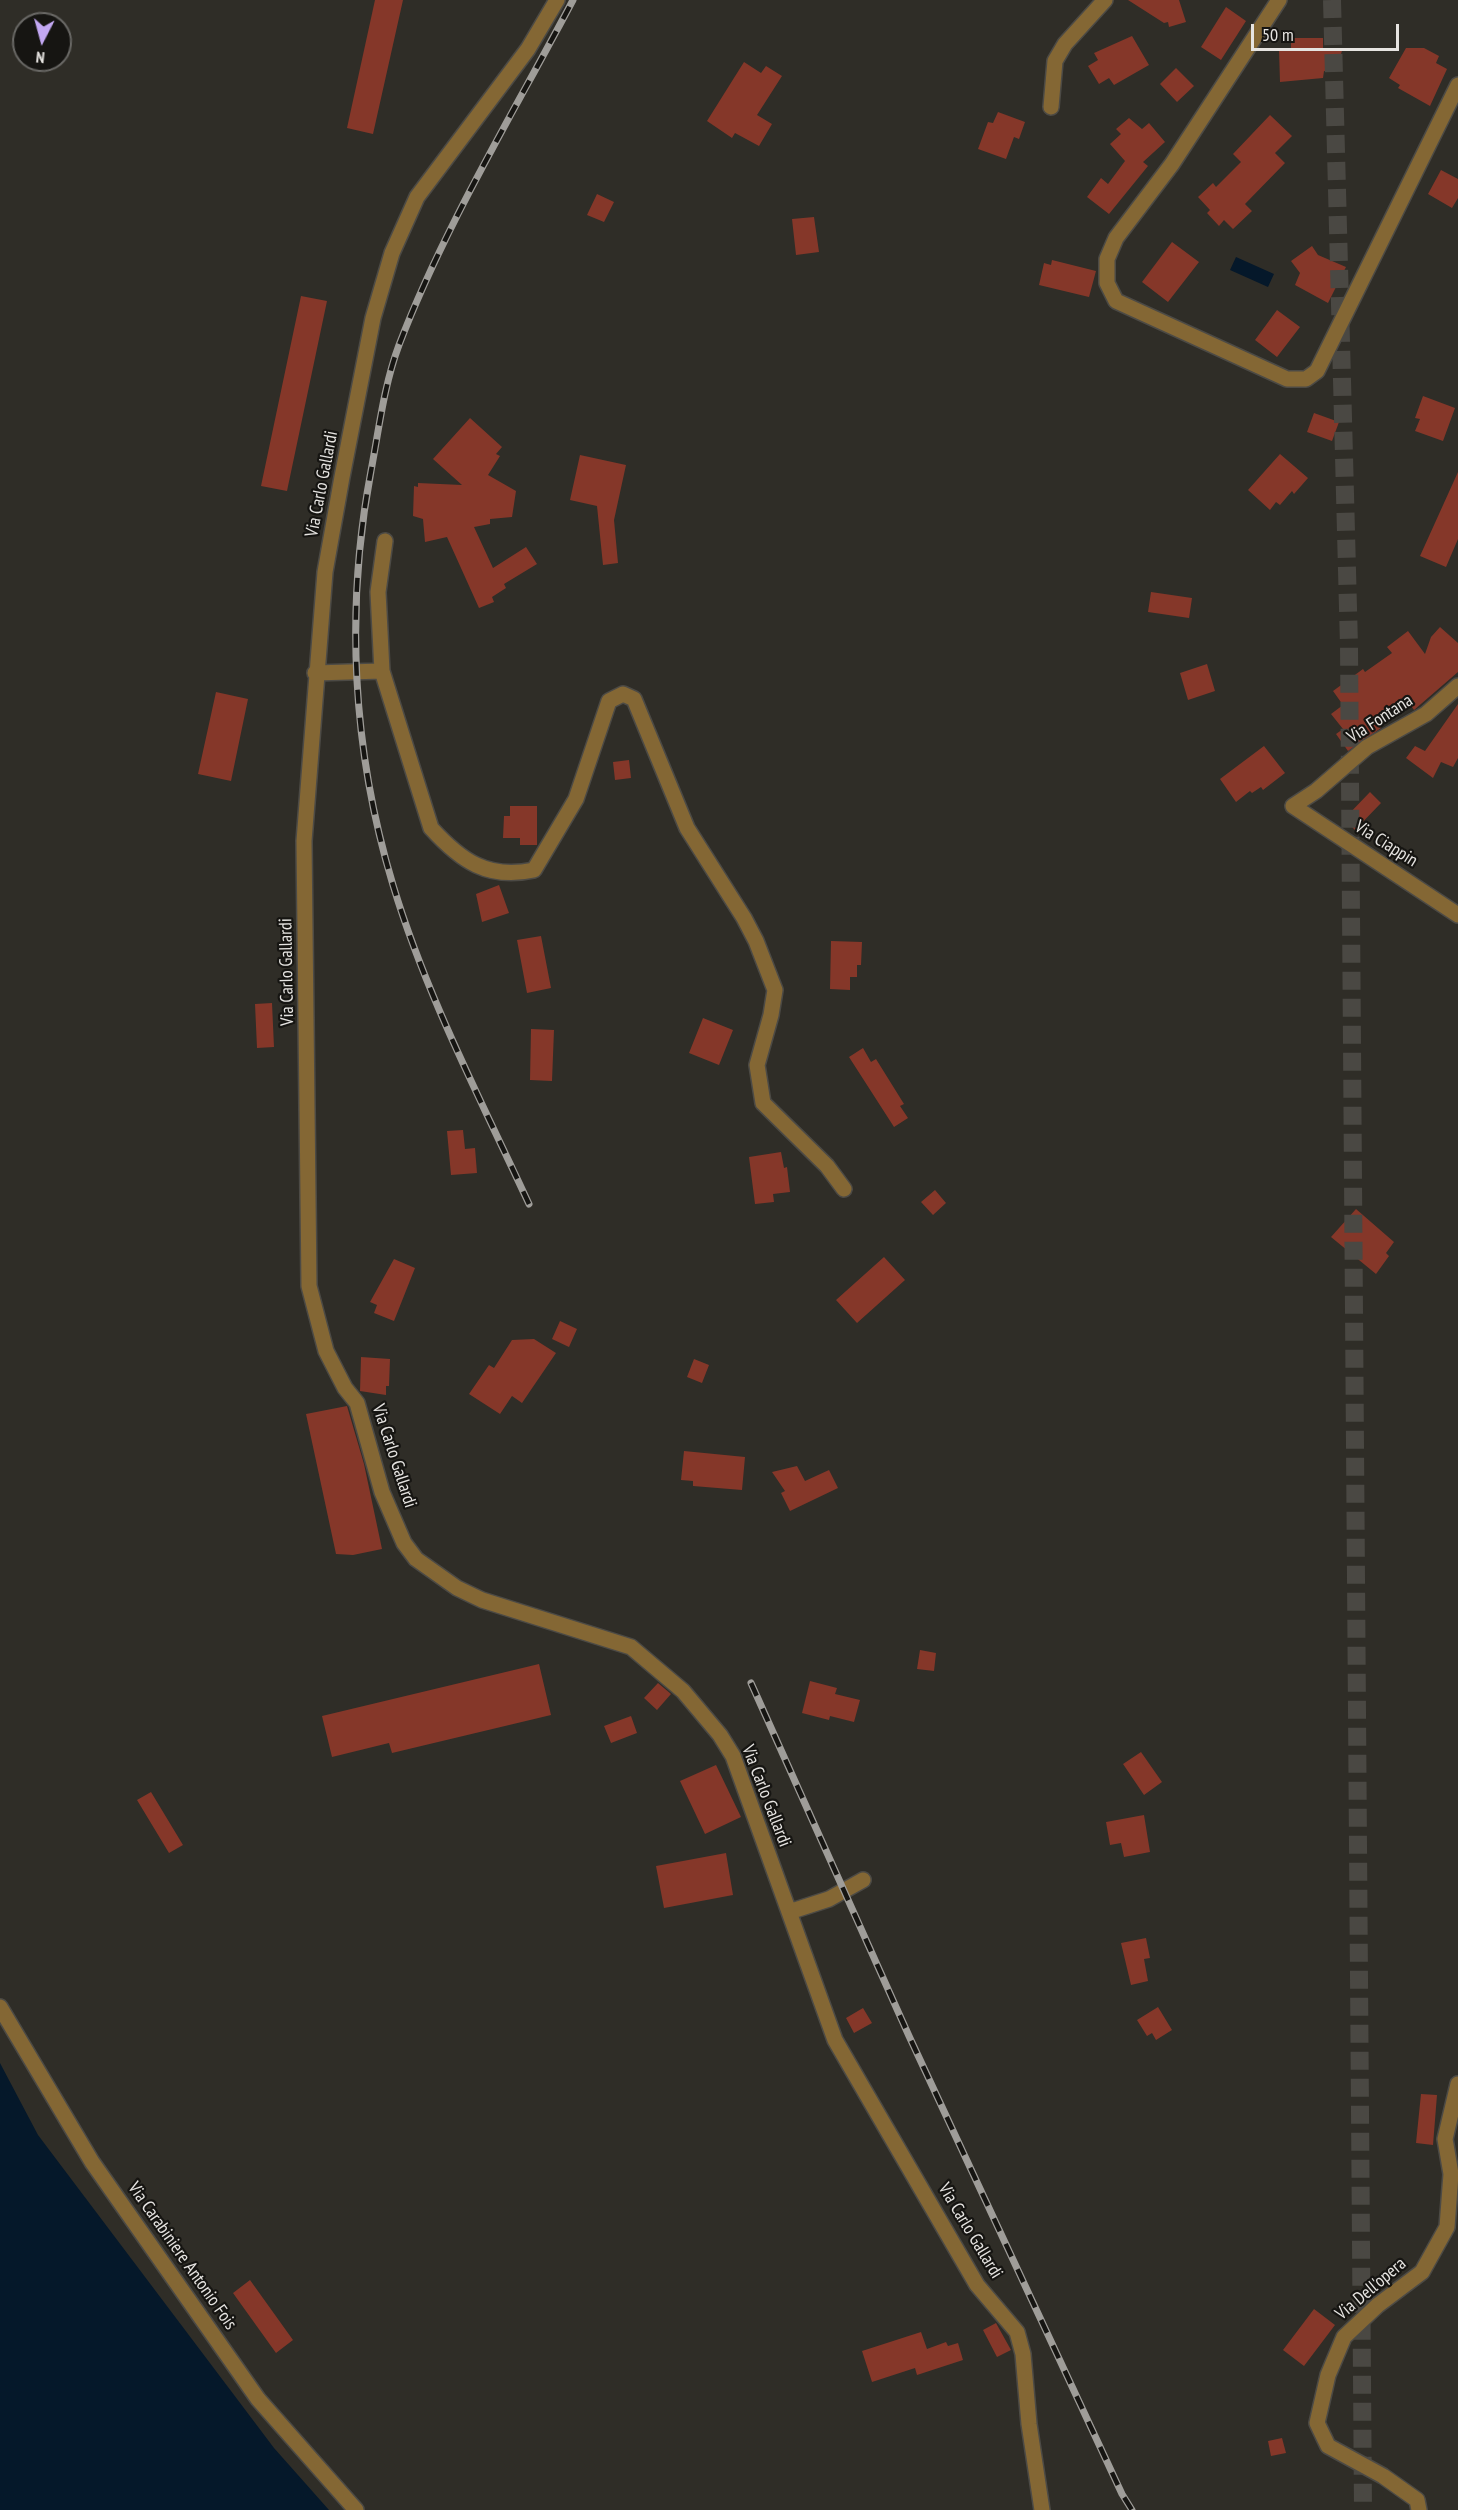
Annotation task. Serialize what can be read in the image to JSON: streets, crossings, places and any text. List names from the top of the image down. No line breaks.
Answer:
{"streets":{"street":["Via Carlo Gallardi","Via Fontana","Via Ciappin","Via Carabiniere Antonio Fois","Via Dell'opera"]},"crossings":[["Via Fontana","Via Ciappin"]],"scale_bar":"50 m","north":"bottom"}
